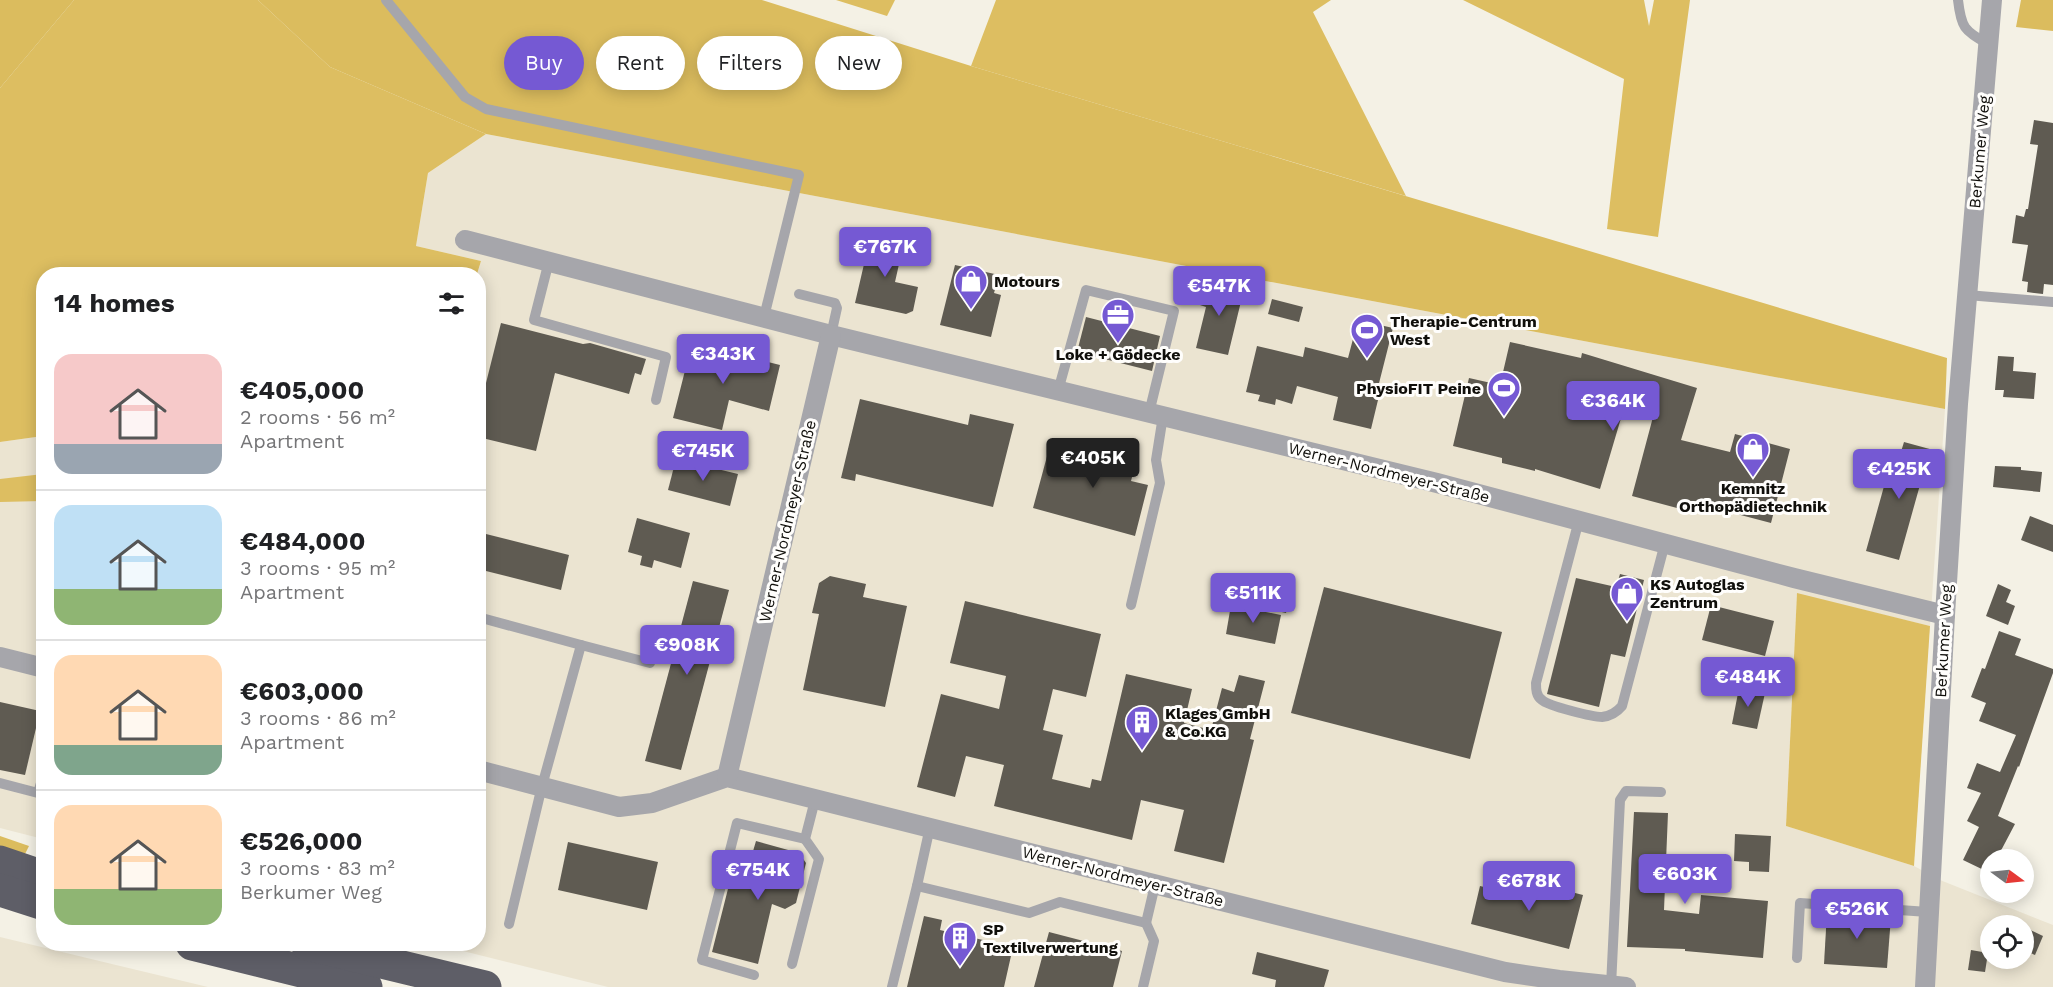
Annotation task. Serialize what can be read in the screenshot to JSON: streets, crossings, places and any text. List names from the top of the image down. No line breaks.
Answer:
{"streets":{"street":["Berkumer Weg","Werner-Nordmeyer-Straße"]},"crossings":[["Berkumer Weg","Werner-Nordmeyer-Straße"]],"places":{"shop":["Motours","Kemnitz Orthopädietechnik","KS Autoglas Zentrum"],"office":["Loke + Gödecke"],"sports":["Therapie-Centrum West","PhysioFIT Peine"],"building":["Klages GmbH & Co.KG","SP Textilverwertung"]},"north":"right","page":{"chip":["Buy","Rent","Filters","New"],"price":["€767K","€547K","€343K","€364K","€745K","€405K","€425K","€511K","€908K","€484K","€754K","€603K","€678K","€526K"],"heading":"14 homes","list":[{"name":"€405,000","note":"2 rooms · 56 m² · Apartment"},{"name":"€484,000","note":"3 rooms · 95 m² · Apartment"},{"name":"€603,000","note":"3 rooms · 86 m² · Apartment"},{"name":"€526,000","note":"3 rooms · 83 m² · Berkumer Weg"}]}}
